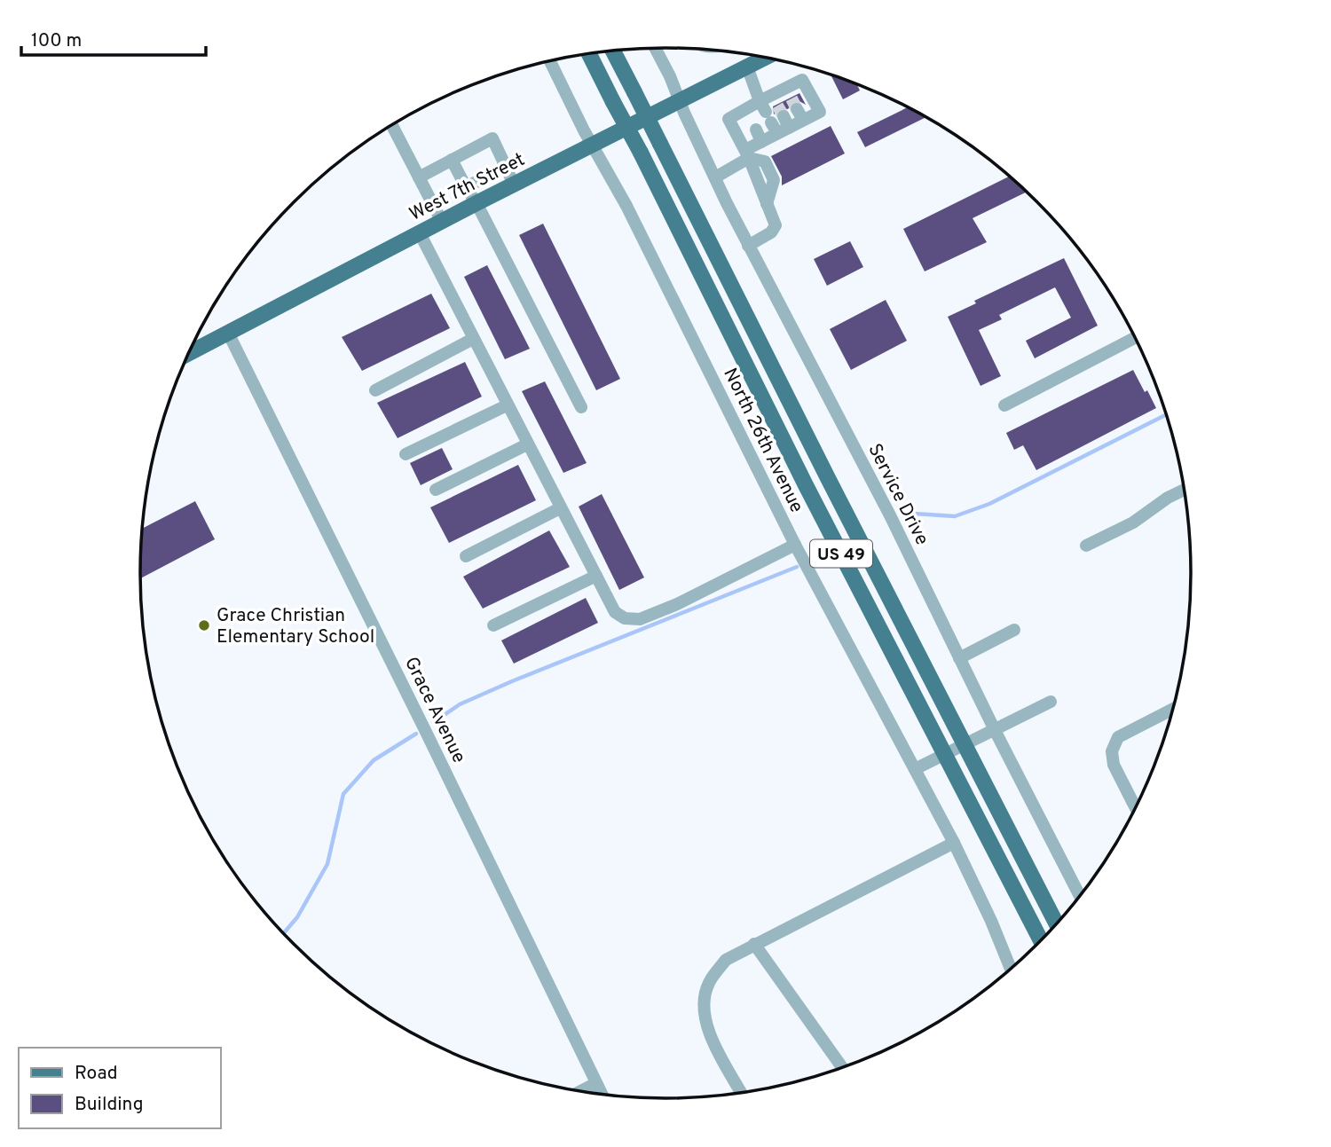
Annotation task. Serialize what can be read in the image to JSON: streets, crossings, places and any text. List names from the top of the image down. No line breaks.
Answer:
{"streets":{"main road":["West 7th Street","US 49"],"street":["North 26th Avenue","Service Drive","Grace Avenue"]},"crossings":[["West 7th Street","North 26th Avenue"],["West 7th Street","Service Drive"],["West 7th Street","Grace Avenue"]],"places":["Grace Christian Elementary School"],"legend":["Road","Building"],"scale_bar":"100 m"}
